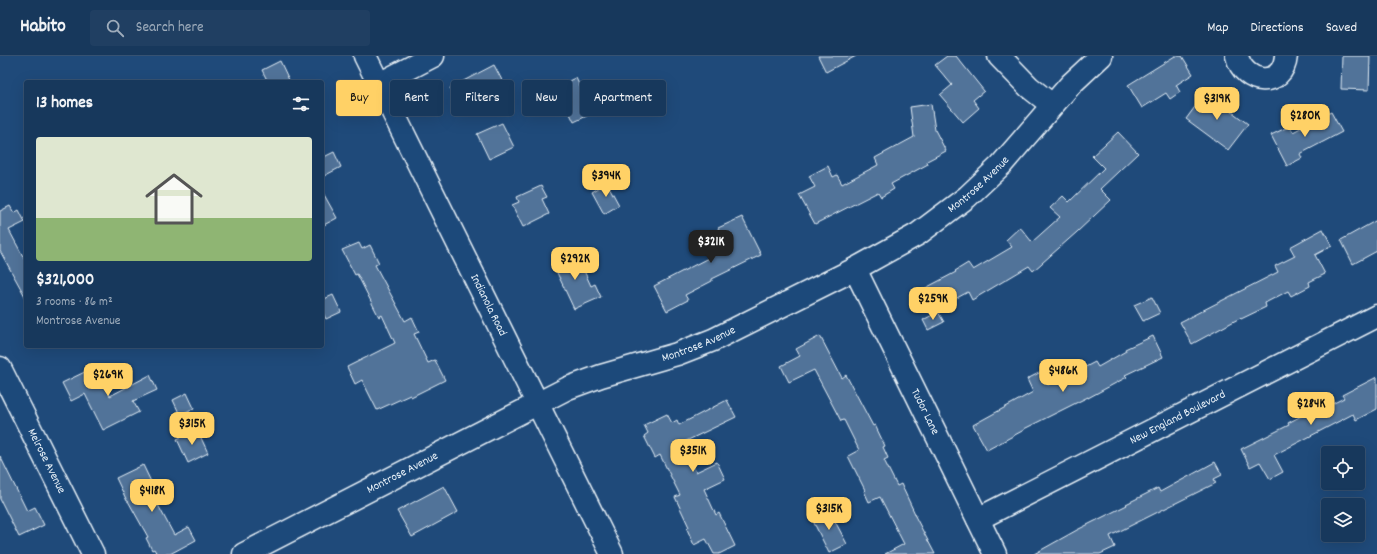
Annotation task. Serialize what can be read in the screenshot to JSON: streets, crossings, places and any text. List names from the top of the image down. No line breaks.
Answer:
{"streets":{"street":["Montrose Avenue","Indianola Road","Tudor Lane","New England Boulevard","Melrose Avenue"]},"crossings":[["Montrose Avenue","Indianola Road"],["Montrose Avenue","Tudor Lane"],["Tudor Lane","New England Boulevard"]],"page":{"header":"Habito","search":"Search here","nav":["Map","Directions","Saved"],"chip":["Buy","Rent","Filters","New","Apartment"],"heading":"13 homes","price":["$319K","$280K","$394K","$321K","$292K","$259K","$486K","$269K","$284K","$315K","$351K","$418K","$315K"],"list":[{"name":"$321,000","note":"3 rooms · 86 m² · Montrose Avenue"}]}}
